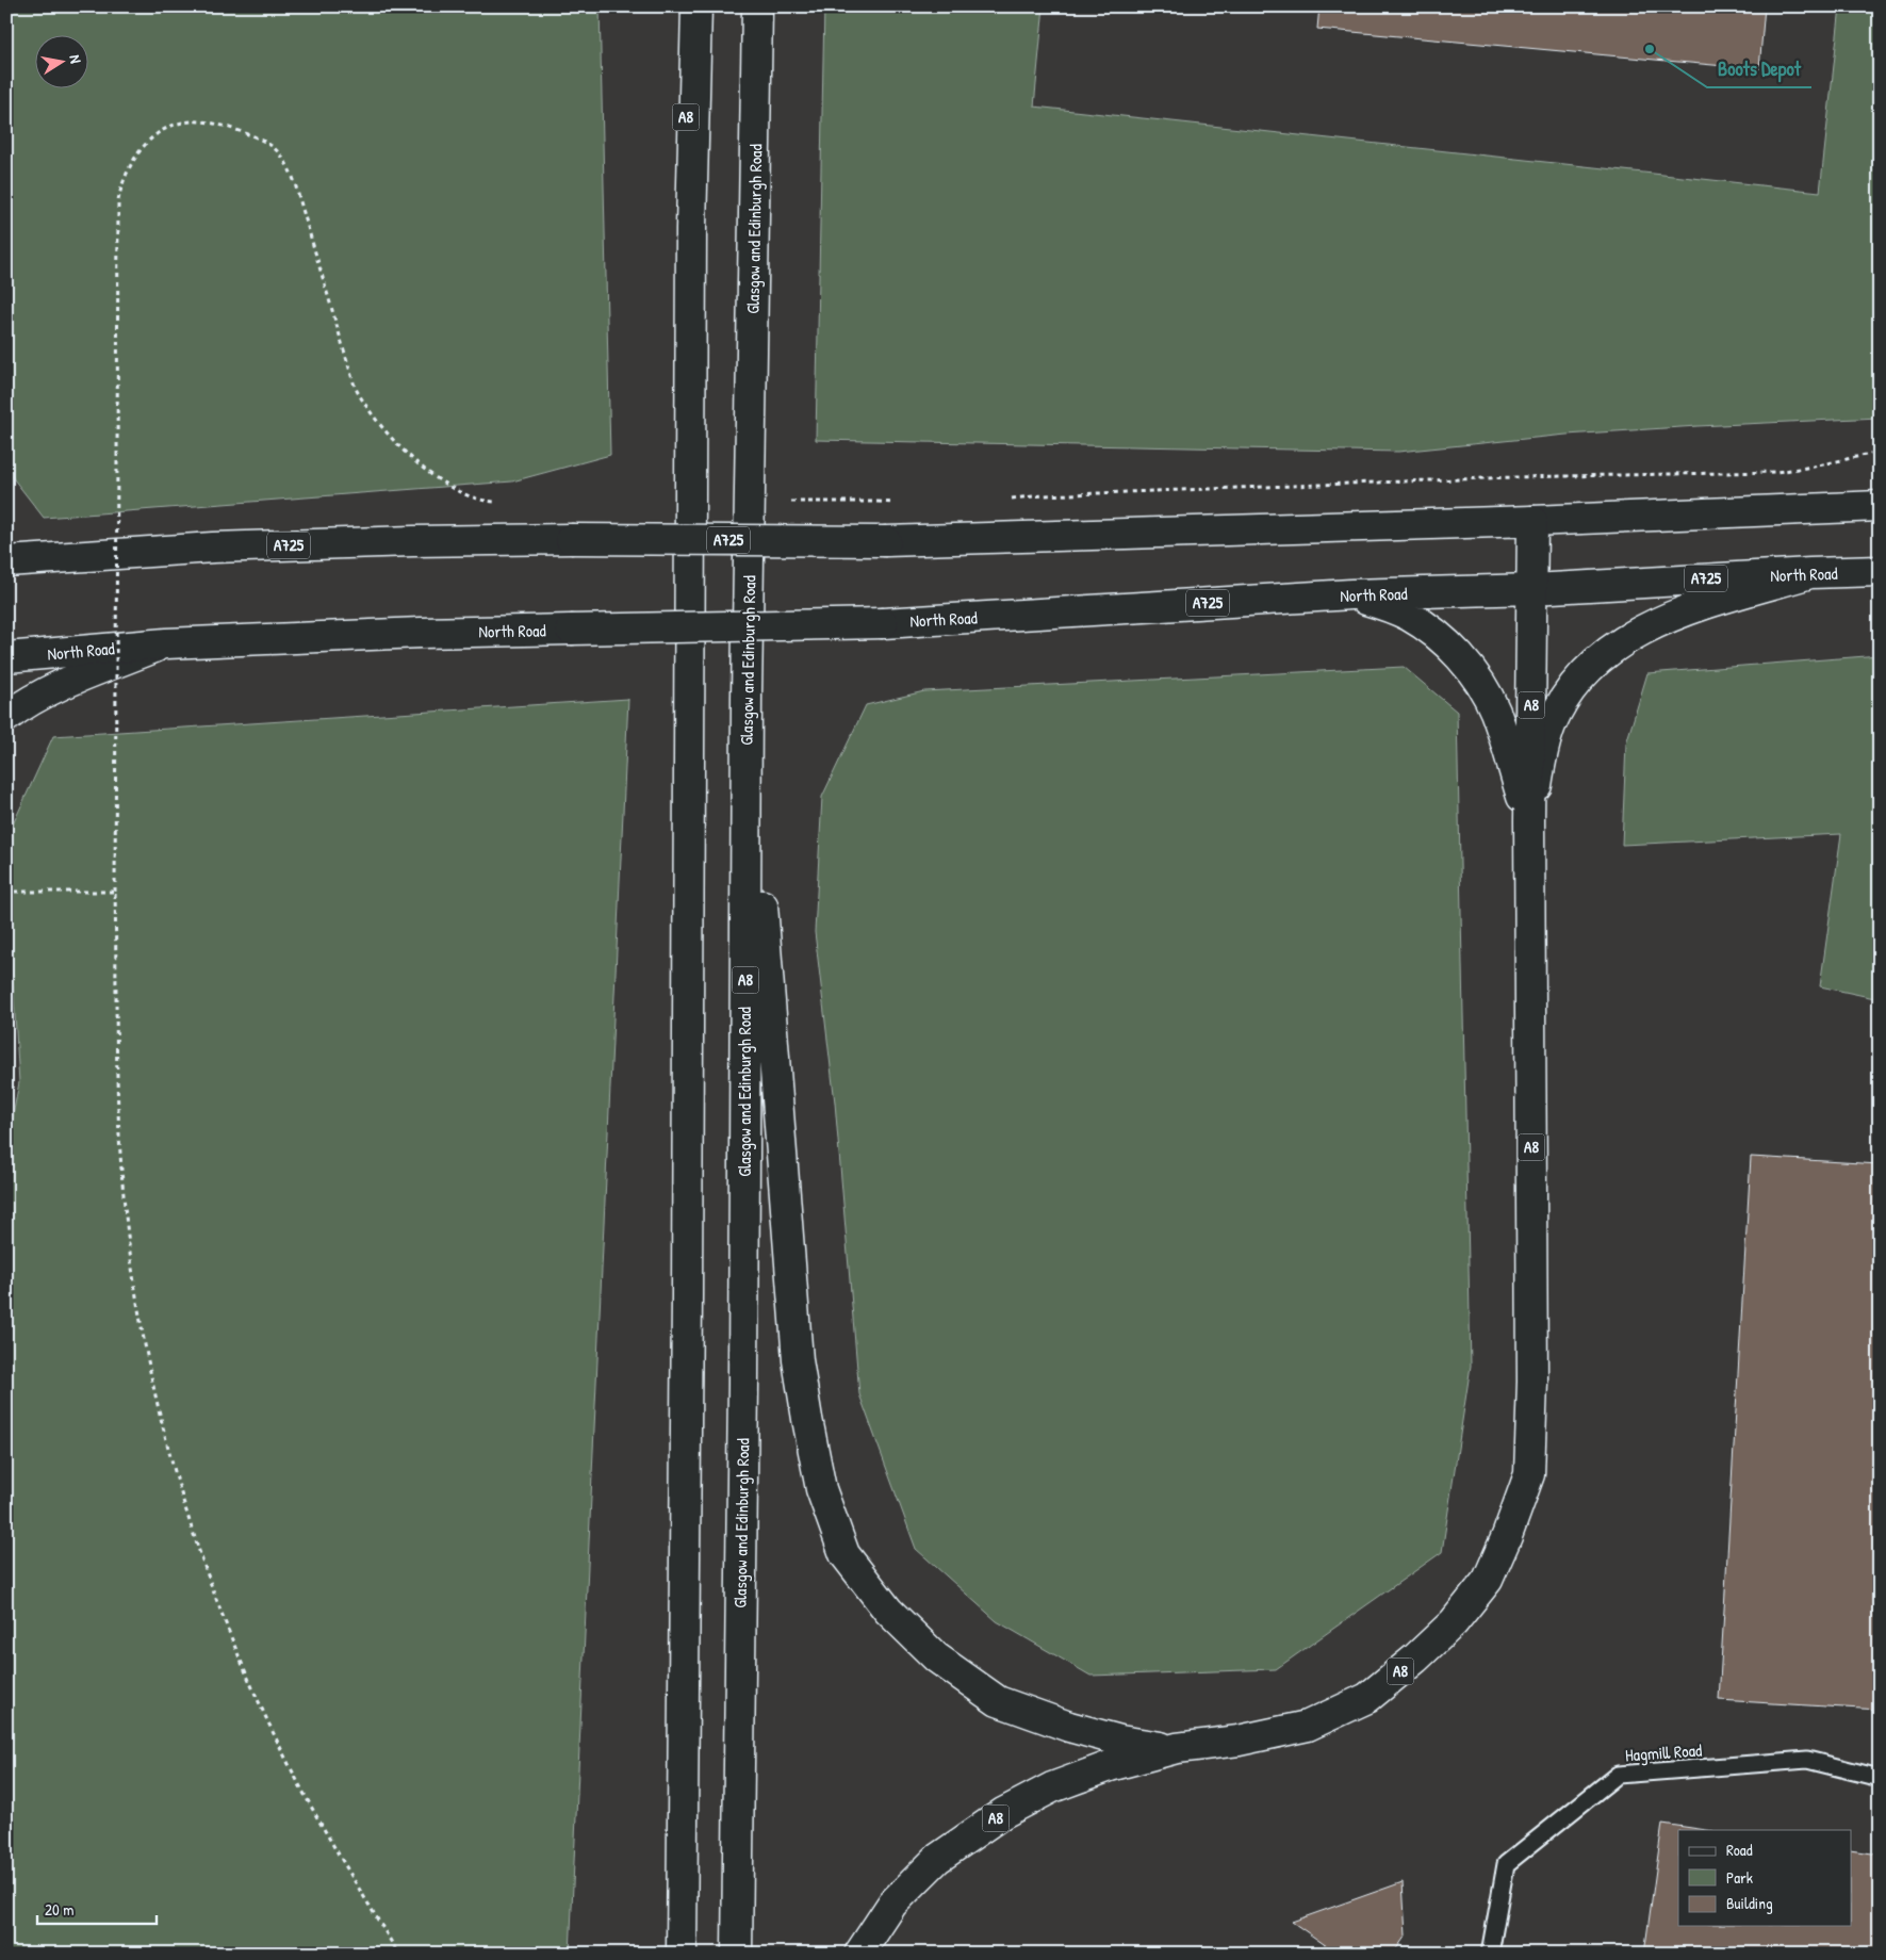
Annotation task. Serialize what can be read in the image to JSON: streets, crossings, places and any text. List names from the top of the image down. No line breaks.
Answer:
{"streets":{"main road":["A8","Glasgow and Edinburgh Road","A725","North Road"],"lane":["Hagmill Road"]},"crossings":[["A8","Glasgow and Edinburgh Road"],["A8","A725"],["A8","North Road"],["A725","North Road"]],"places":["Boots Depot"],"legend":["Road","Park","Building"],"scale_bar":"20 m","north":"right"}
